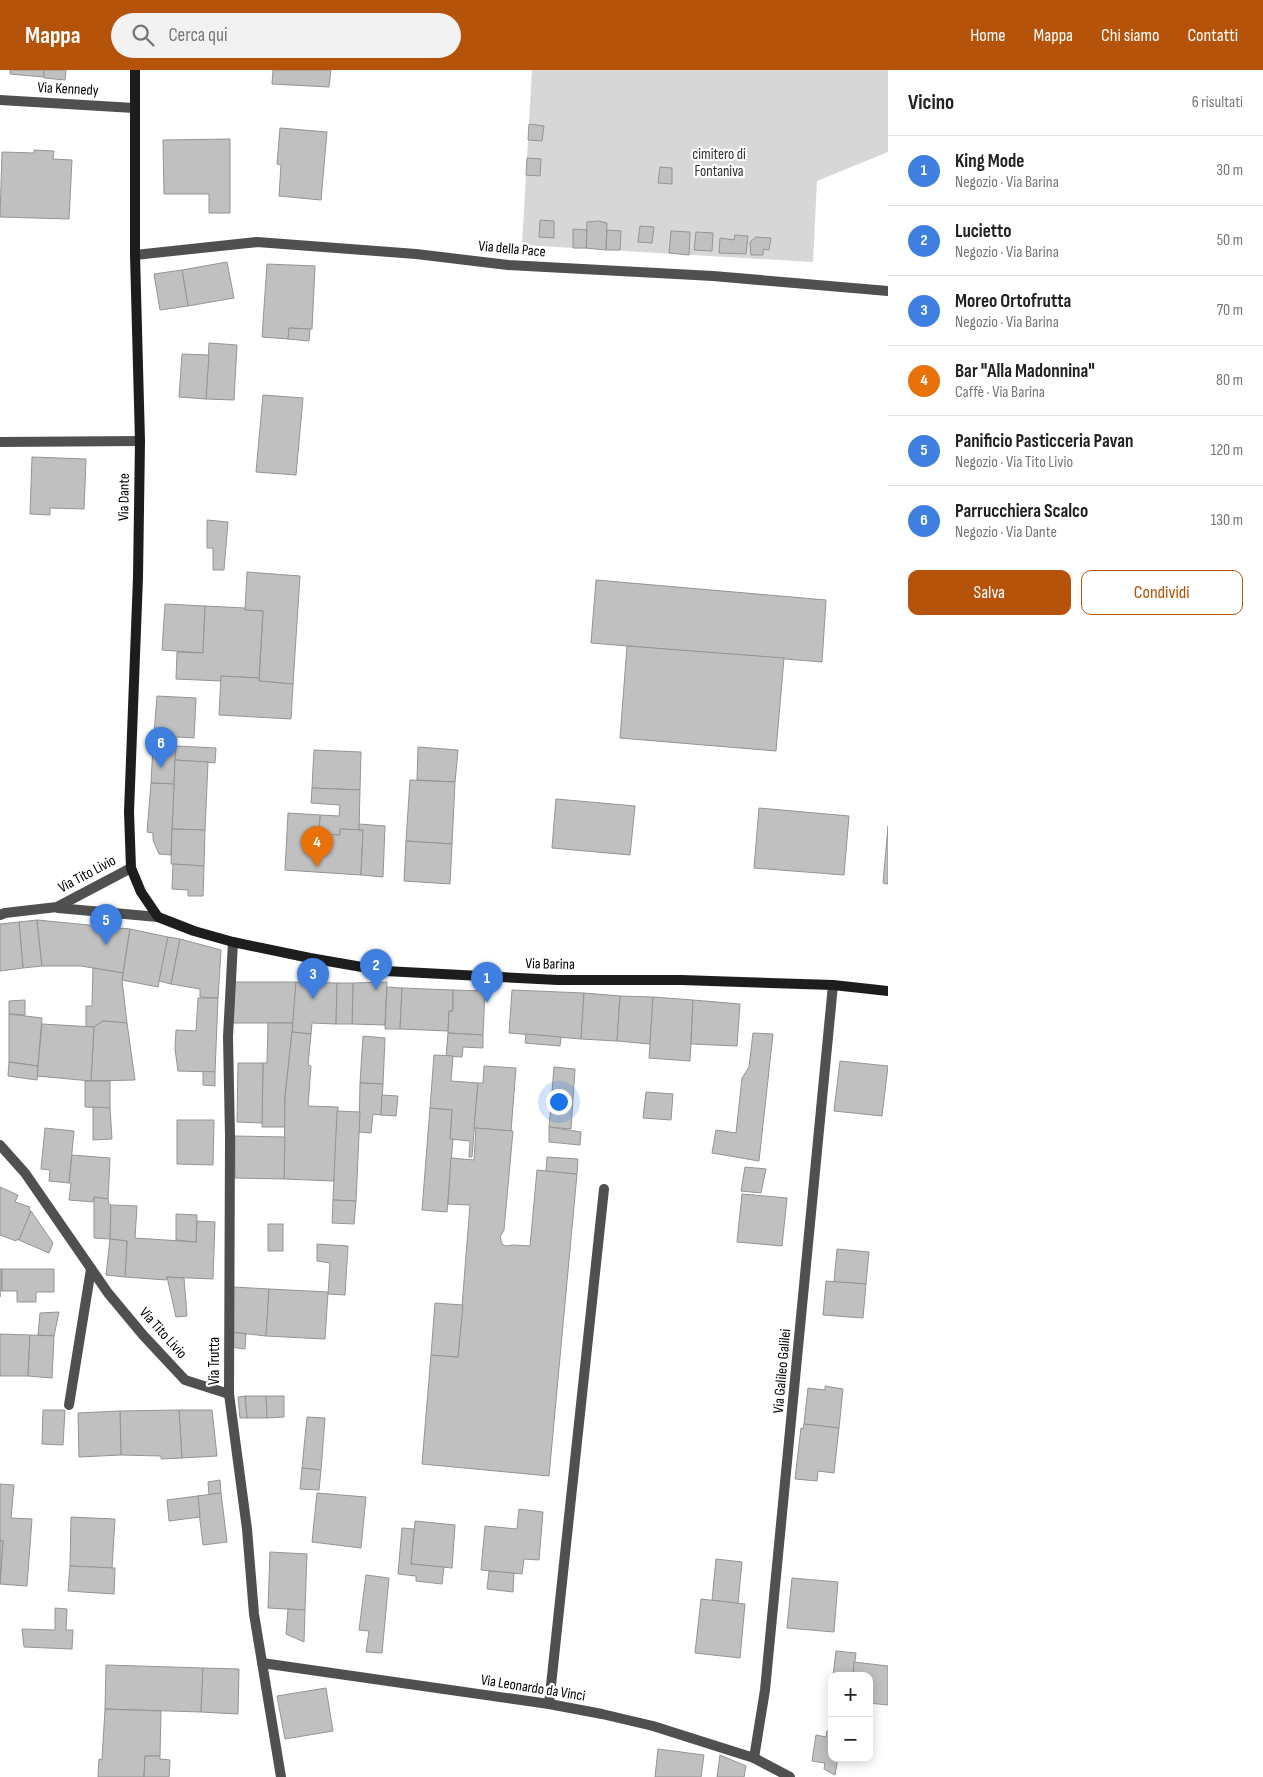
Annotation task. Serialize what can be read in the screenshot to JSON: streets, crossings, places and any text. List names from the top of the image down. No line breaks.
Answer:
{"streets":{"main road":["Via Dante","Via Barina"],"street":["Via Kennedy","Via della Pace","Via Tito Livio","Via Trutta","Via Galileo Galilei","Via Leonardo da Vinci"]},"crossings":[["Via Kennedy","Via Dante"],["Via della Pace","Via Dante"],["Via Dante","Via Tito Livio"],["Via Dante","Via Barina"],["Via Tito Livio","Via Barina"],["Via Tito Livio","Via Trutta"],["Via Barina","Via Trutta"],["Via Barina","Via Galileo Galilei"],["Via Trutta","Via Leonardo da Vinci"],["Via Galileo Galilei","Via Leonardo da Vinci"]],"parks":["cimitero di Fontaniva"],"page":{"header":"Mappa","search":"Cerca qui","nav":["Home","Mappa","Chi siamo","Contatti"],"heading":["Vicino","6 risultati"],"list":[{"mark":"1","name":"King Mode","note":"Negozio · Via Barina","value":"30 m"},{"mark":"2","name":"Lucietto","note":"Negozio · Via Barina","value":"50 m"},{"mark":"3","name":"Moreo Ortofrutta","note":"Negozio · Via Barina","value":"70 m"},{"mark":"4","name":"Bar \"Alla Madonnina\"","note":"Caffè · Via Barina","value":"80 m"},{"mark":"5","name":"Panificio Pasticceria Pavan","note":"Negozio · Via Tito Livio","value":"120 m"},{"mark":"6","name":"Parrucchiera Scalco","note":"Negozio · Via Dante","value":"130 m"}],"buttons":["Salva","Condividi"],"pins":["6","4","5","2","3","1"],"map_buttons":["+","−"]}}
